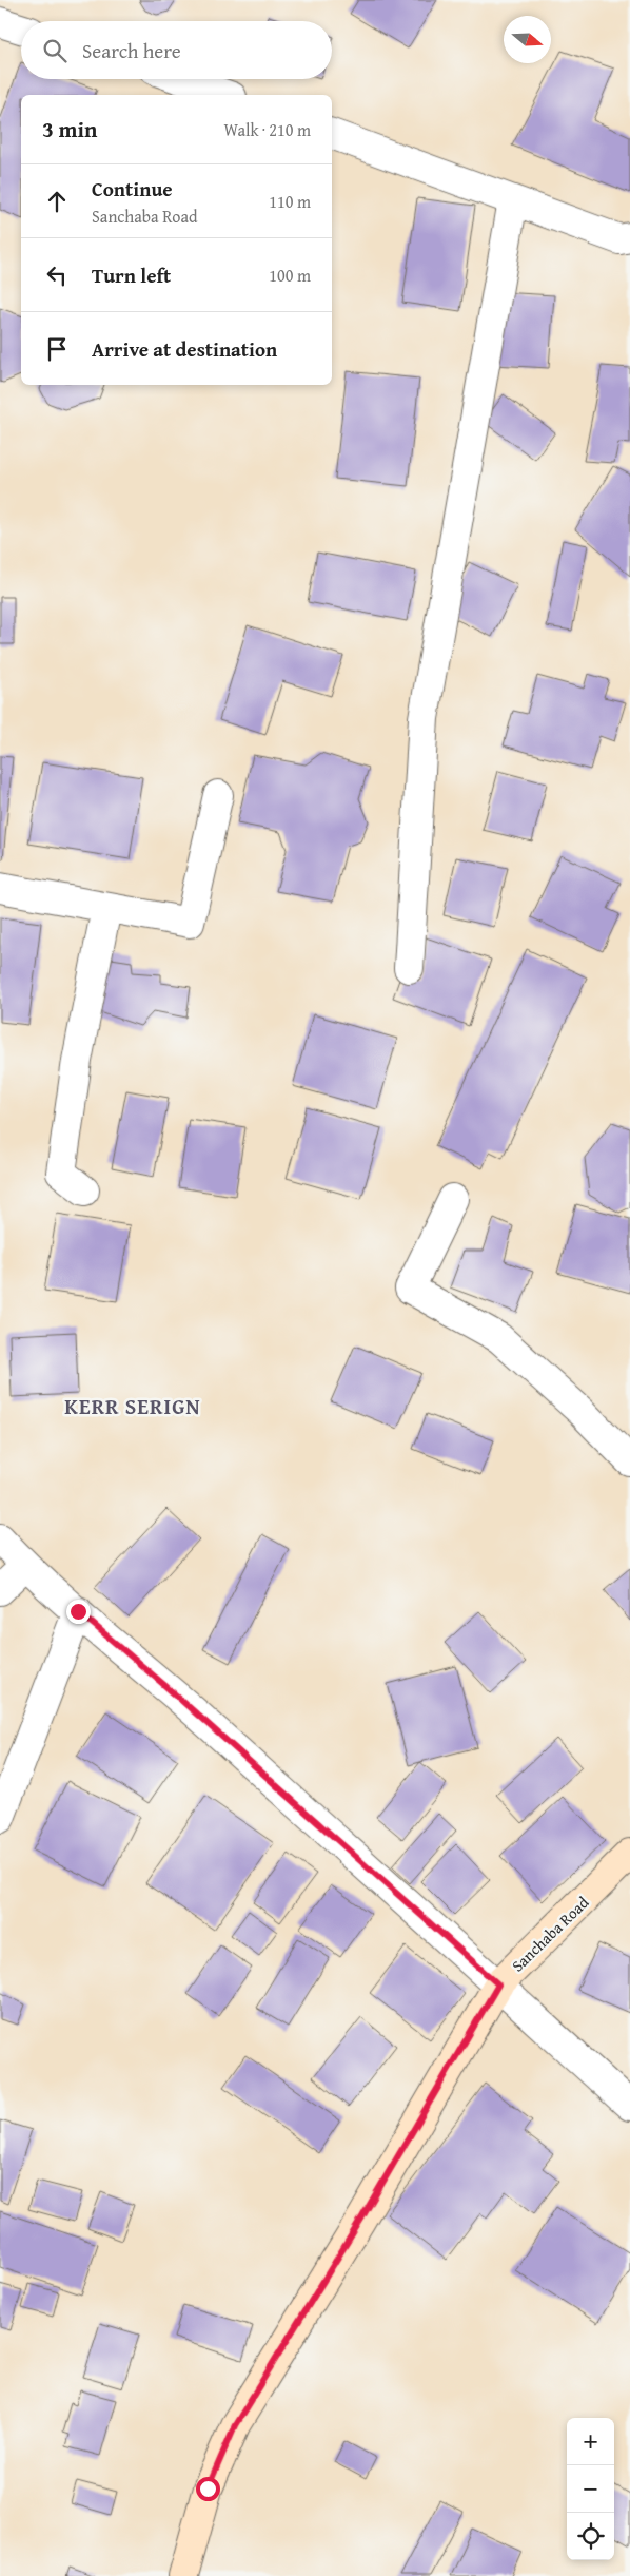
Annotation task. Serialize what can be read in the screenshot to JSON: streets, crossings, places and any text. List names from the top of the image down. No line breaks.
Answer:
{"streets":{"street":["Sanchaba Road"]},"districts":["KERR SERIGN"],"north":"right","page":{"search":"Search here","heading":["3 min","Walk · 210 m"],"list":[["Continue","Sanchaba Road","110 m"],["Turn left","100 m"],"Arrive at destination"],"map_buttons":["+","−"]}}
